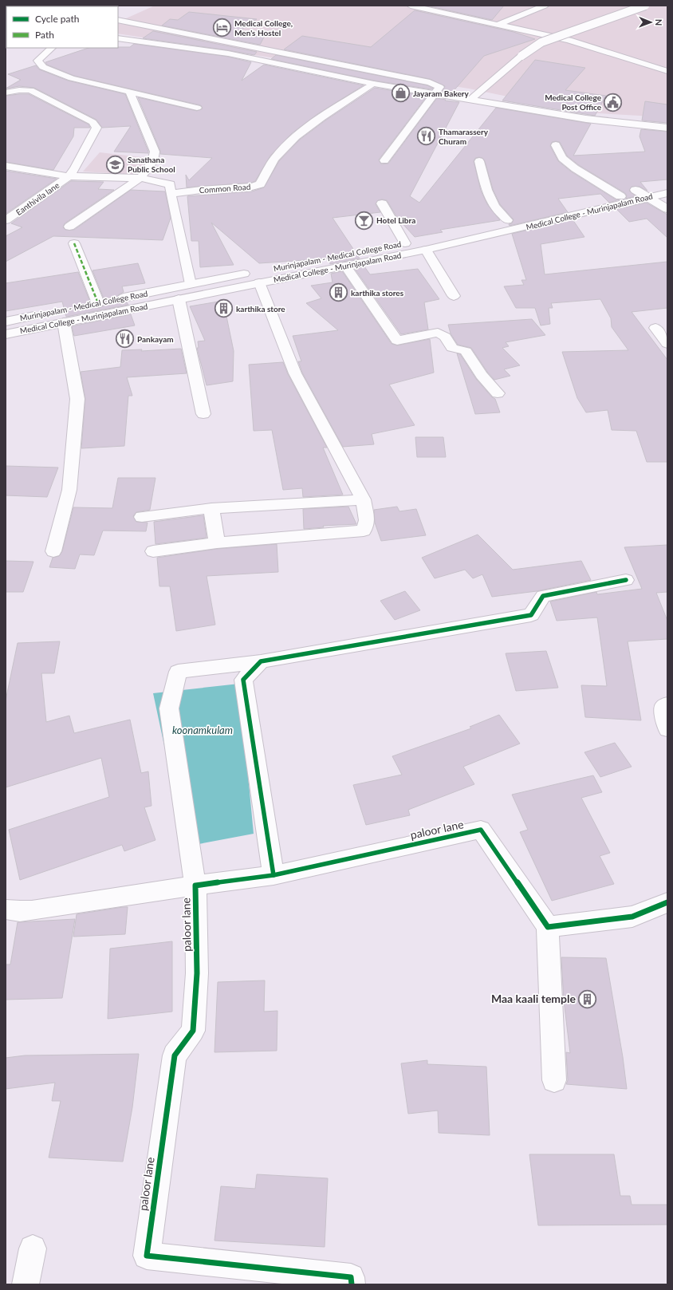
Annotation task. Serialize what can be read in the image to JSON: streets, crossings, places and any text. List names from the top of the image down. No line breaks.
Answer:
{"streets":{"street":["Common Road","Eanthivila lane","Medical College - Murinjapalam Road","Murinjapalam - Medical College Road","paloor lane"]},"crossings":[["Medical College - Murinjapalam Road","Murinjapalam - Medical College Road"]],"water":["koonamkulam"],"places":{"hotel":["Medical College, Men's Hostel"],"shop":["Jayaram Bakery"],"public building":["Medical College Post Office"],"restaurant":["Thamarassery Churam","Pankayam"],"school or university":["Sanathana Public School"],"bar":["Hotel Libra"],"building":["karthika stores","karthika store","Maa kaali temple"]},"legend":["Cycle path","Path"],"north":"right"}
